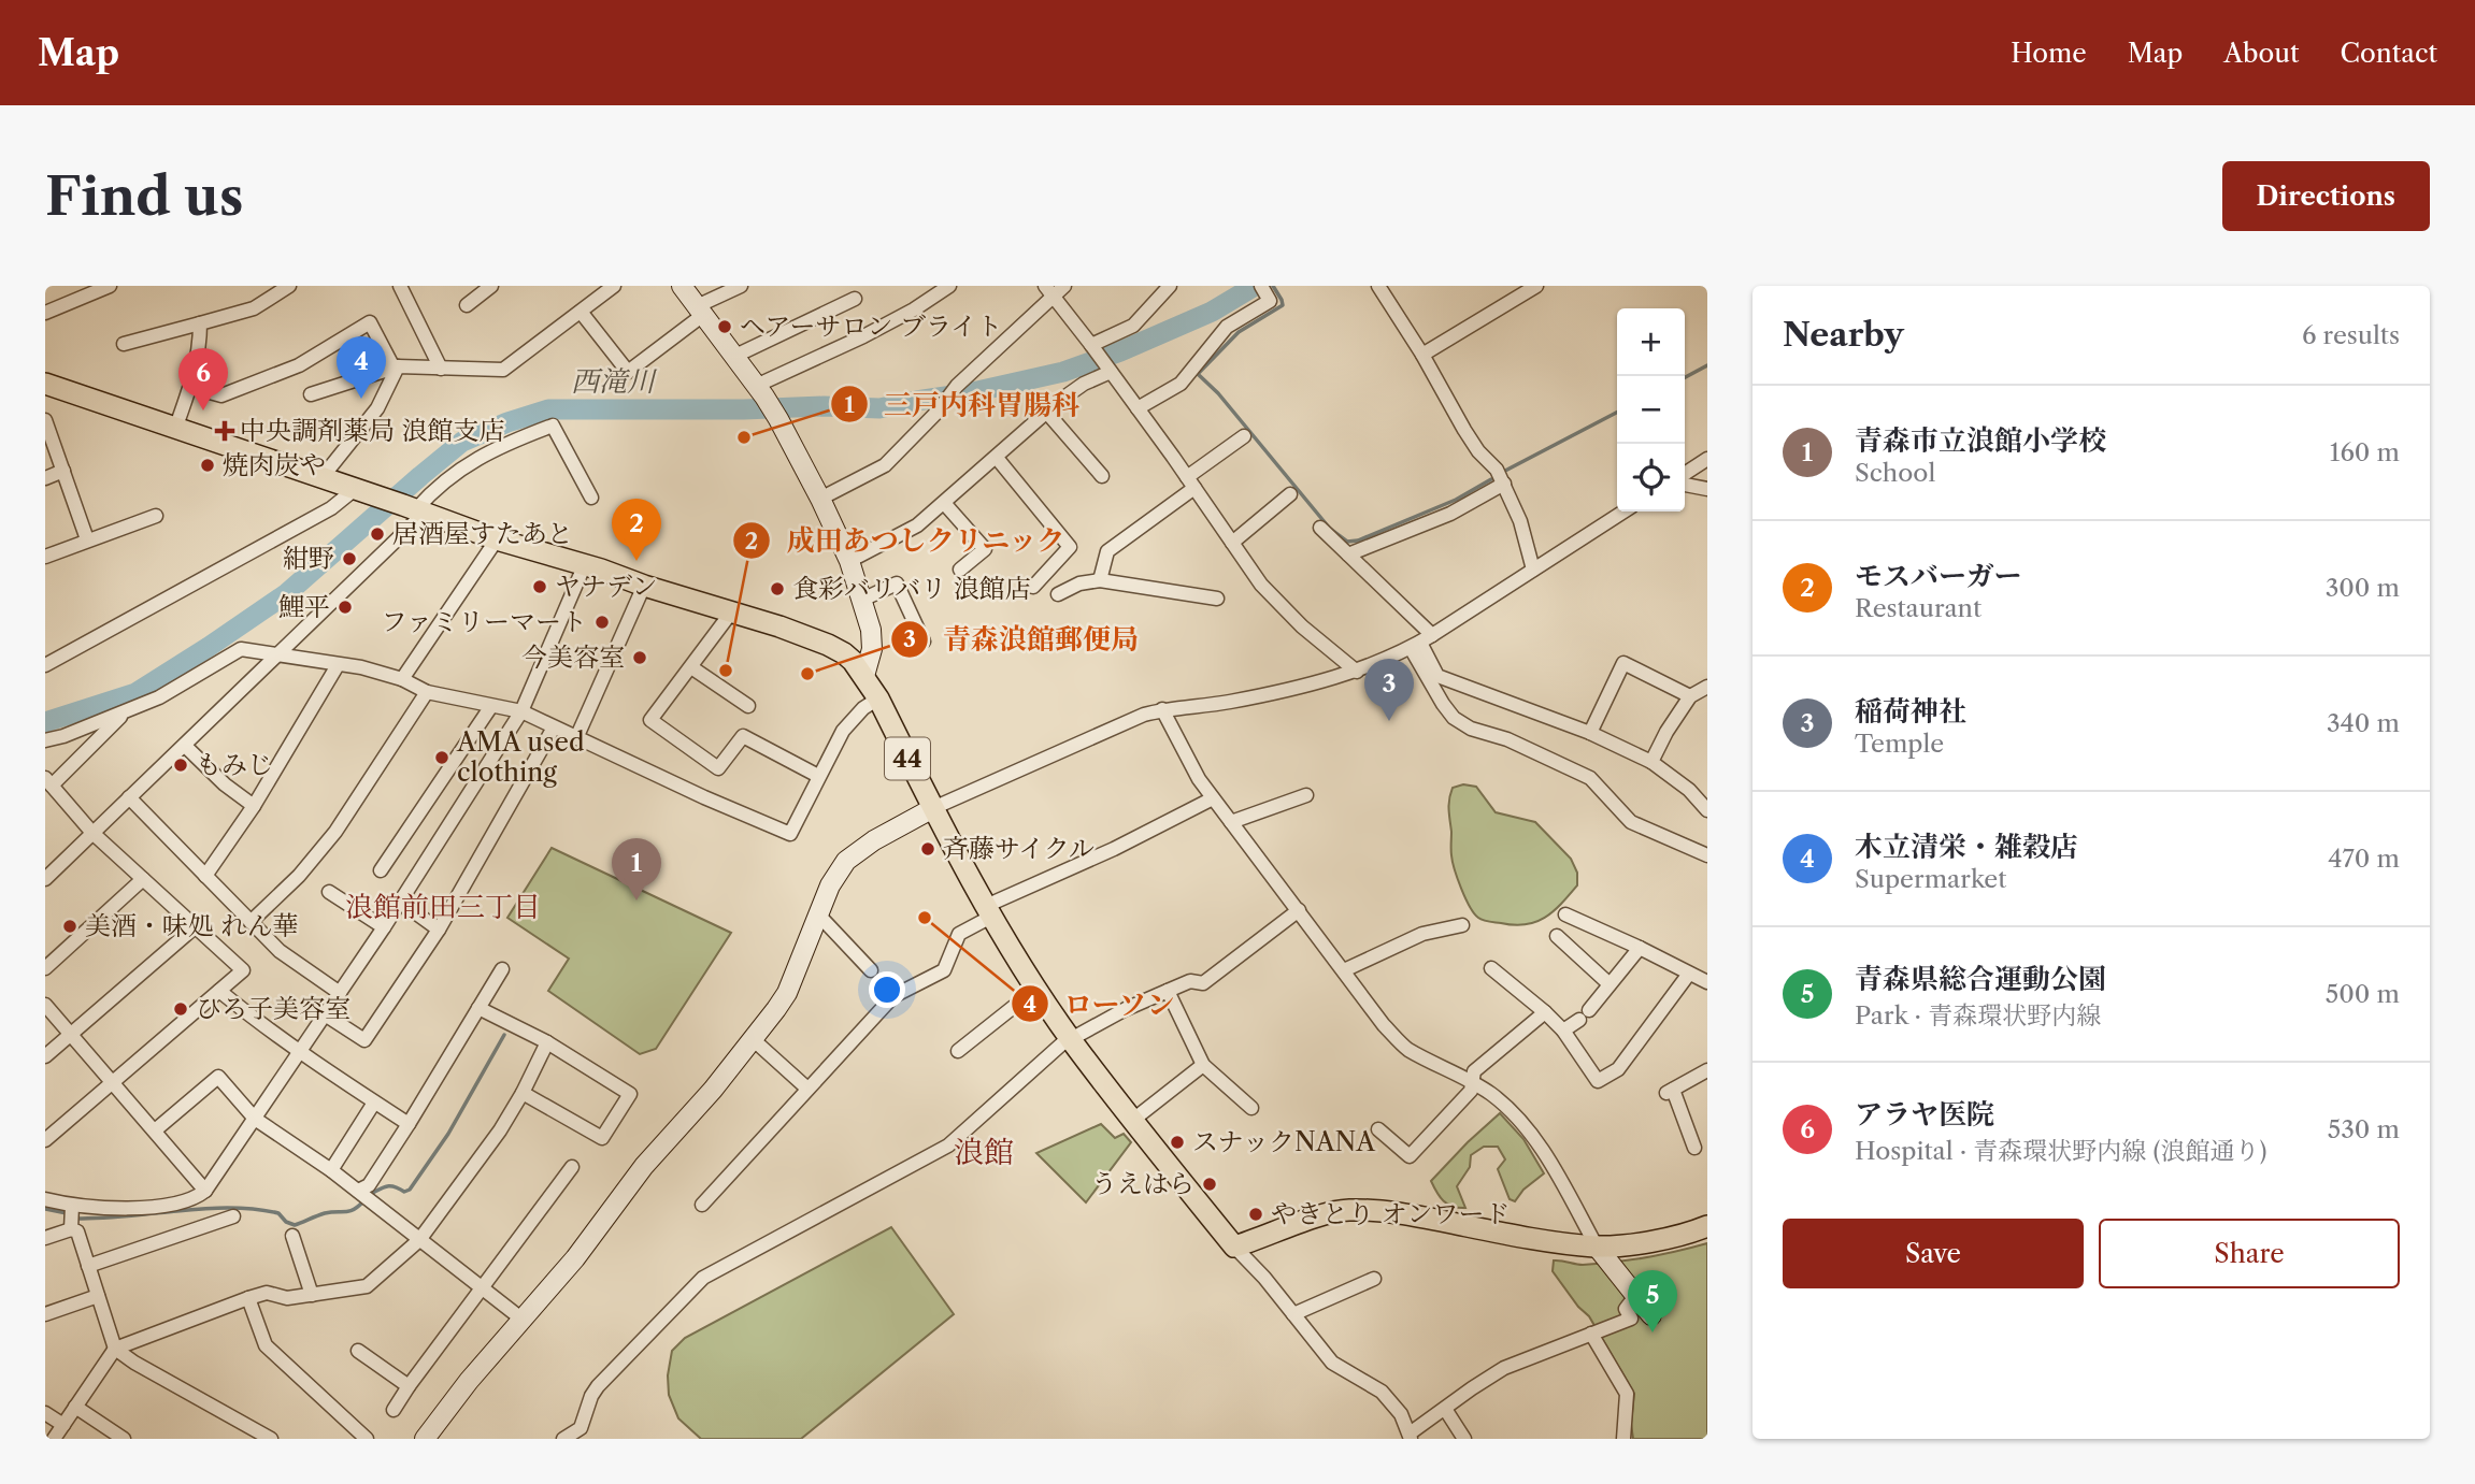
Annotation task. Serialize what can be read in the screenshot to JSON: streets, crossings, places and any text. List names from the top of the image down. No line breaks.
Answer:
{"streets":{"main road":["44"]},"districts":["浪館前田三丁目","浪館"],"water":["西滝川"],"places":{"other":["ヘアーサロン ブライト","三戸内科胃腸科","焼肉炭や","居酒屋すたあと","紺野","ヤナデン","食彩バリバリ 浪館店","鯉平","ファミリーマート","今美容室","成田あつしクリニック","青森浪館郵便局","AMA used clothing","もみじ","斉藤サイクル","ローソン","美酒・味処 れん華","ひろ子美容室","スナックNANA","うえはら","やきとり オンワード"],"health":["中央調剤薬局 浪館支店"]},"page":{"header":"Map","nav":["Home","Map","About","Contact"],"buttons":["Directions",["Save","Share"]],"title":"Find us","heading":["Nearby","6 results"],"map_buttons":["+","−"],"pins":["4","6","2","3","1","5"],"list":[{"mark":"1","name":"青森市立浪館小学校","note":"School","value":"160 m"},{"mark":"2","name":"モスバーガー","note":"Restaurant","value":"300 m"},{"mark":"3","name":"稲荷神社","note":"Temple","value":"340 m"},{"mark":"4","name":"木立清栄・雑穀店","note":"Supermarket","value":"470 m"},{"mark":"5","name":"青森県総合運動公園","note":"Park · 青森環状野内線","value":"500 m"},{"mark":"6","name":"アラヤ医院","note":"Hospital · 青森環状野内線 (浪館通り)","value":"530 m"}]}}
